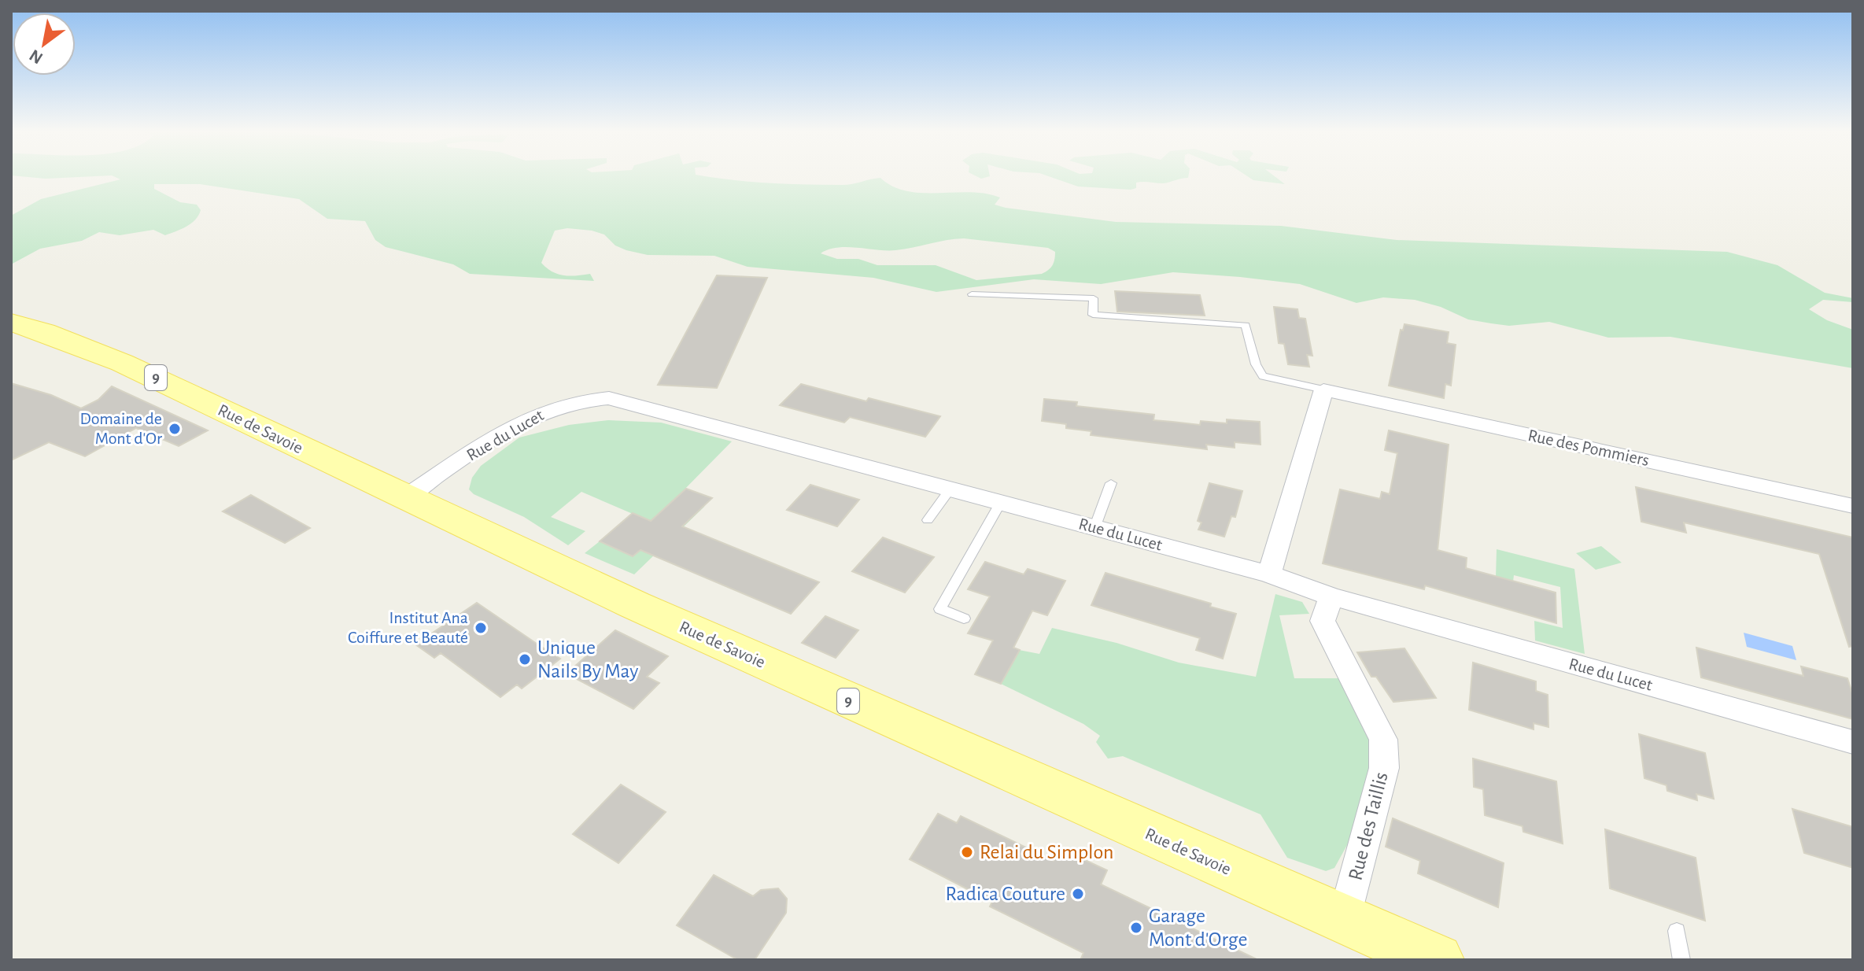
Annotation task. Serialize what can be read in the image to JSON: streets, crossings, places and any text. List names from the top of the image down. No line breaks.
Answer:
{"streets":{"main road":["9","Rue de Savoie"],"street":["Rue du Lucet","Rue des Pommiers","Rue des Taillis"]},"crossings":[["Rue de Savoie","Rue du Lucet"],["Rue de Savoie","Rue des Taillis"],["Rue du Lucet","Rue des Taillis"]],"places":["Domaine de Mont d'Or","Institut Ana Coiffure et Beauté","Unique Nails By May","Relai du Simplon","Radica Couture","Garage Mont d'Orge"],"north":"bottom left"}
